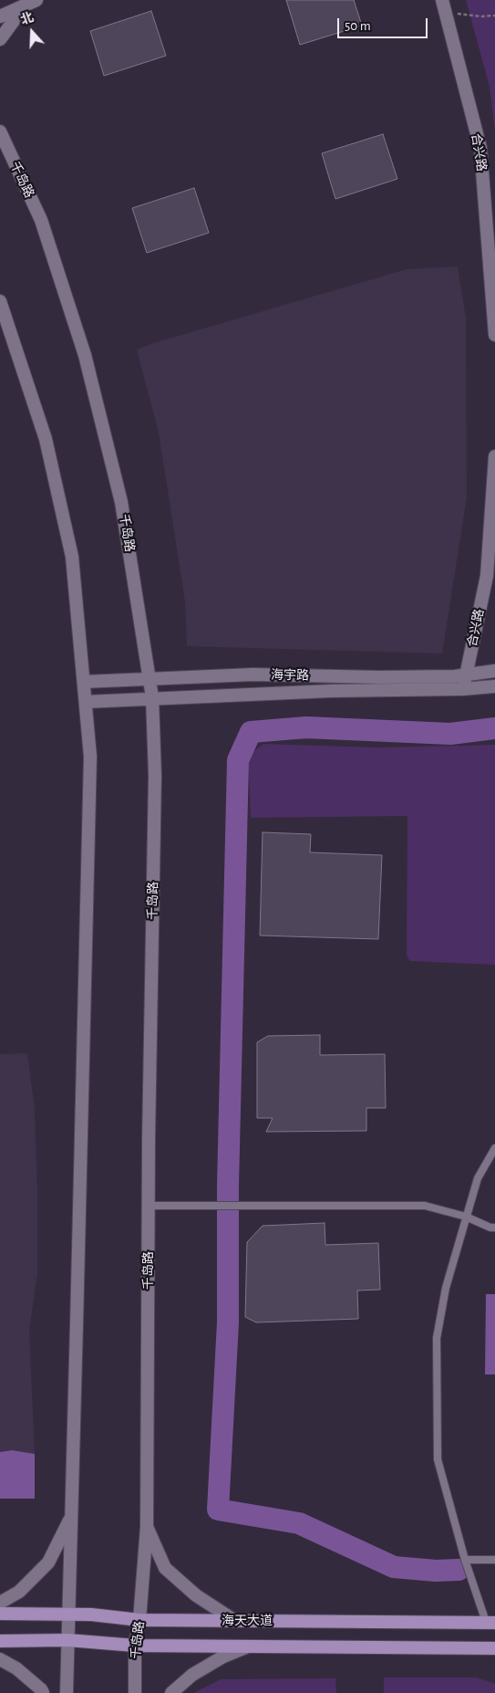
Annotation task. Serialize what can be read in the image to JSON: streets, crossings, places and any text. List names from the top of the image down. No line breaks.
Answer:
{"streets":{"main road":["海天大道"],"street":["合兴路","千岛路","海宇路"]},"crossings":[["合兴路","海宇路"],["千岛路","海宇路"],["千岛路","海天大道"]],"scale_bar":"50 m","north":"top"}
